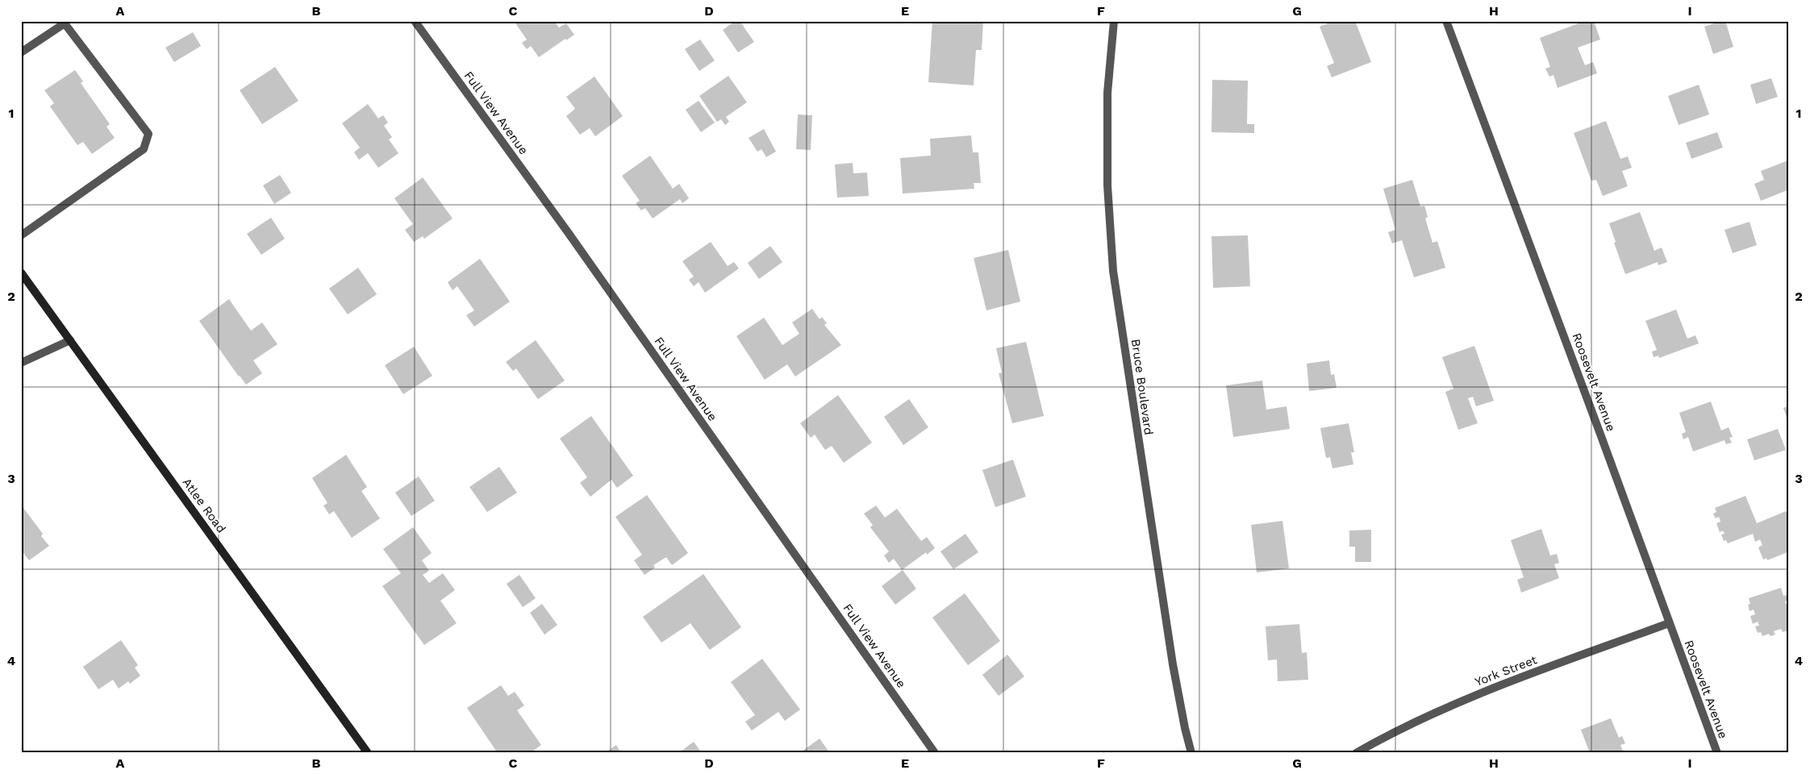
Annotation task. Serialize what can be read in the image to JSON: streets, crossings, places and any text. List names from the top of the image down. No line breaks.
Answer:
{"streets":{"main road":["Atlee Road"],"street":["Full View Avenue","Roosevelt Avenue","Bruce Boulevard","York Street"]},"crossings":[["Roosevelt Avenue","York Street"]],"grid":{"columns":["A","B","C","D","E","F","G","H","I"],"rows":["1","2","3","4"]}}
